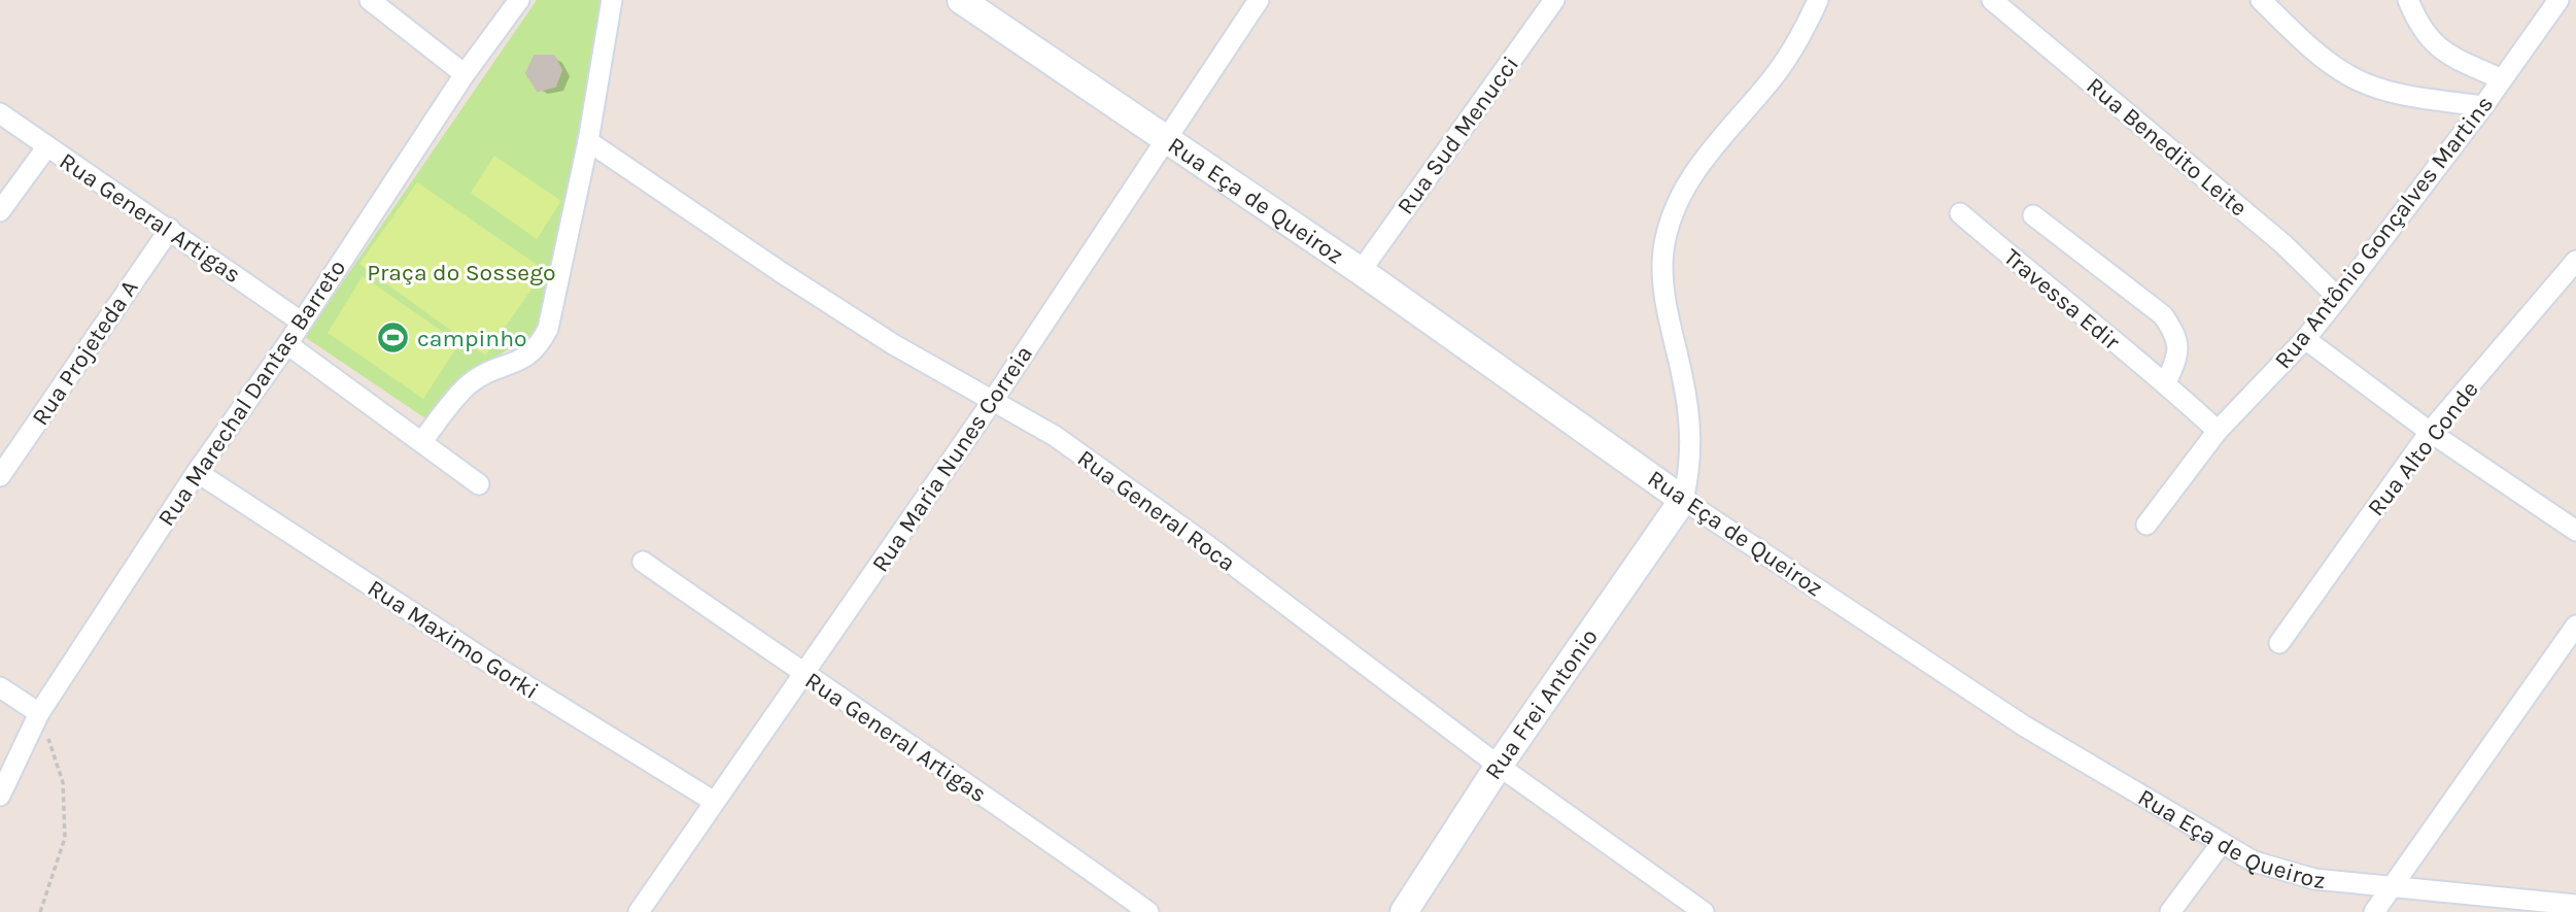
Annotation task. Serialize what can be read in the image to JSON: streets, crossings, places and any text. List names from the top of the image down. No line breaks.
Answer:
{"streets":{"street":["Rua Sud Menucci","Rua Benedito Leite","Rua Eça de Queiroz","Rua General Artigas","Rua Antônio Gonçalves Martins","Travessa Edir","Rua Projeteda A","Rua Marechal Dantas Barreto","Rua Alto Conde","Rua Maria Nunes Correia","Rua General Roca","Rua Maximo Gorki","Rua Frei Antonio"]},"crossings":[["Rua Sud Menucci","Rua Eça de Queiroz"],["Rua Benedito Leite","Rua Antônio Gonçalves Martins"],["Rua Eça de Queiroz","Rua Maria Nunes Correia"],["Rua Eça de Queiroz","Rua Frei Antonio"],["Rua General Artigas","Rua Projeteda A"],["Rua General Artigas","Rua Marechal Dantas Barreto"],["Rua General Artigas","Rua Maria Nunes Correia"],["Rua Antônio Gonçalves Martins","Travessa Edir"],["Rua Marechal Dantas Barreto","Rua Maximo Gorki"],["Rua Maria Nunes Correia","Rua General Roca"],["Rua Maria Nunes Correia","Rua Maximo Gorki"],["Rua General Roca","Rua Frei Antonio"]],"parks":["Praça do Sossego"],"places":{"sports":["campinho"]}}
